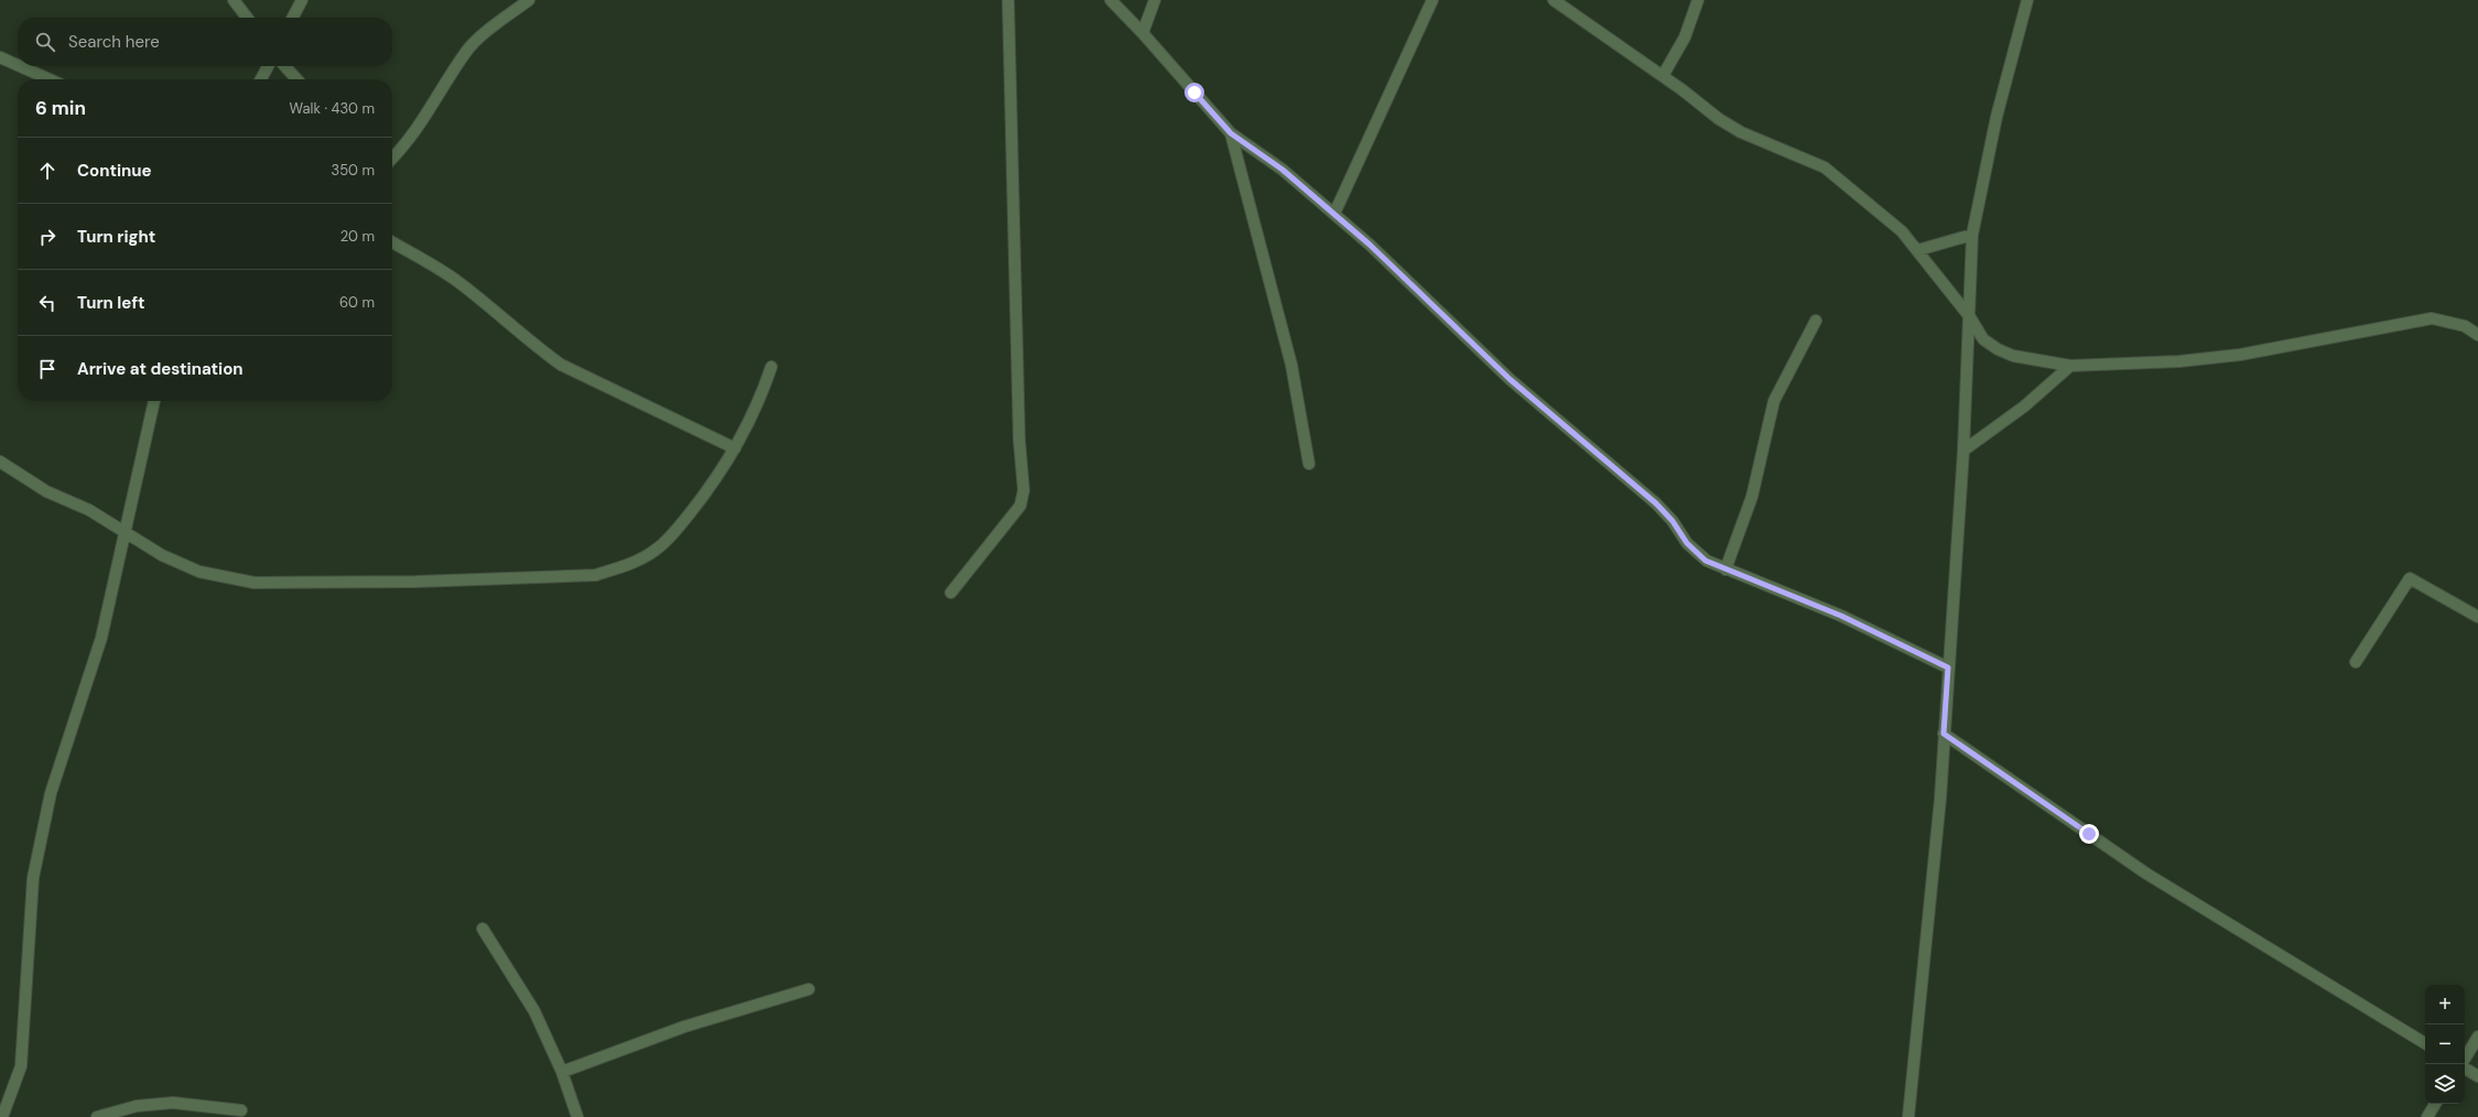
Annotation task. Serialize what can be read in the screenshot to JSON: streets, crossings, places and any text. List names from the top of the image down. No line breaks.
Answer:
{"page":{"search":"Search here","heading":["6 min","Walk · 430 m"],"list":[["Continue","350 m"],["Turn right","20 m"],["Turn left","60 m"],"Arrive at destination"],"map_buttons":["+","−"]}}
